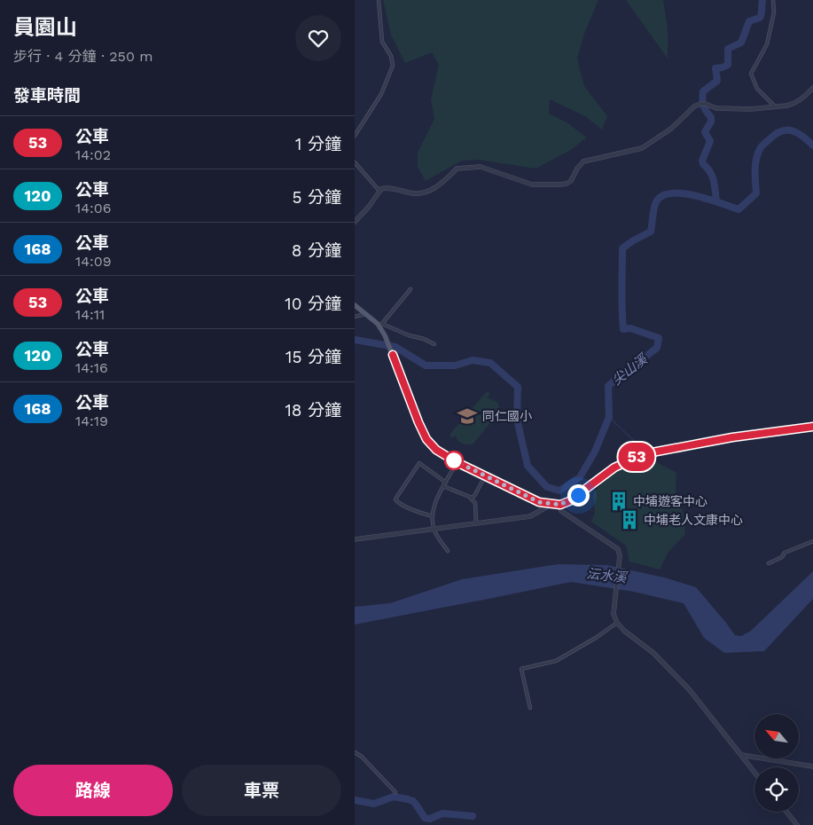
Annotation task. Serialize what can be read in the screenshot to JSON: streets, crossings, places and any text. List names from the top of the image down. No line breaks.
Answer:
{"water":["尖山溪","沄水溪"],"places":{"school or university":["同仁國小"],"building":["中埔遊客中心","中埔老人文康中心"]},"lines":["bus line 53"],"north":"top left","page":{"heading":[["員園山","步行 · 4 分鐘 · 250 m"],"發車時間"],"on_map":"53","list":[{"mark":"53","name":"公車","note":"14:02","value":"1 分鐘"},{"mark":"120","name":"公車","note":"14:06","value":"5 分鐘"},{"mark":"168","name":"公車","note":"14:09","value":"8 分鐘"},{"mark":"53","name":"公車","note":"14:11","value":"10 分鐘"},{"mark":"120","name":"公車","note":"14:16","value":"15 分鐘"},{"mark":"168","name":"公車","note":"14:19","value":"18 分鐘"}],"buttons":["路線","車票"]}}
